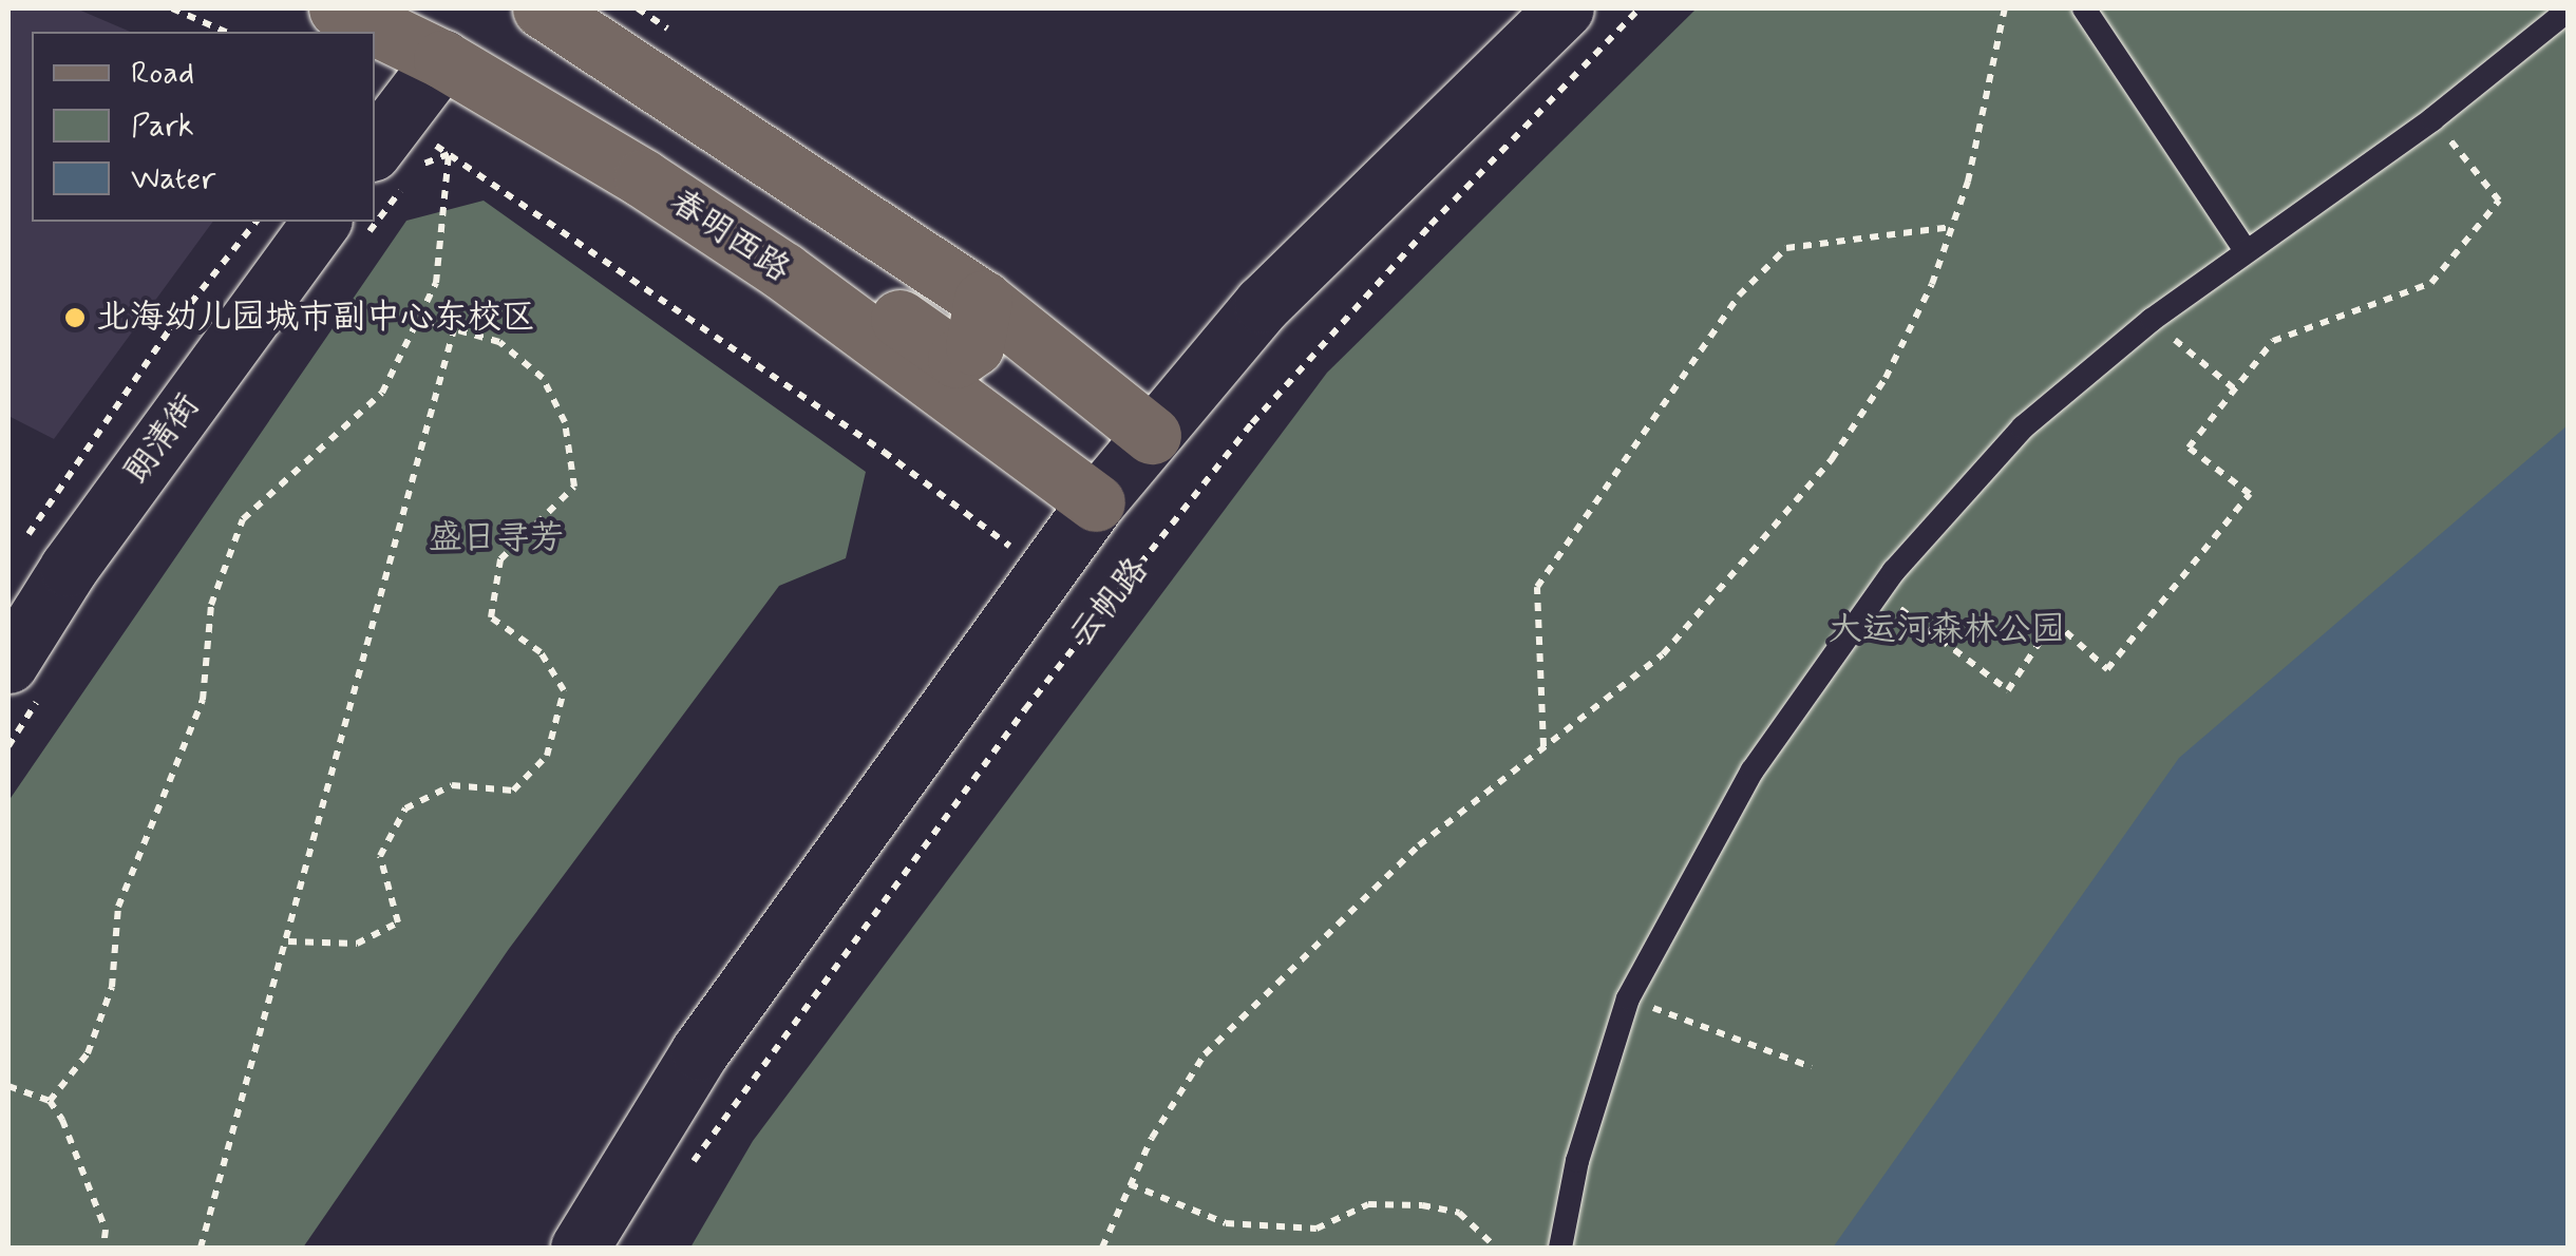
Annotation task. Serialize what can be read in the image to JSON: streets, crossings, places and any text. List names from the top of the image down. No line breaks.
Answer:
{"streets":{"main road":["春明西路"],"street":["朗清街","云帆路"]},"crossings":[["春明西路","云帆路"]],"parks":["盛日寻芳","大运河森林公园"],"places":["北海幼儿园城市副中心东校区"],"legend":["Road","Park","Water"]}
